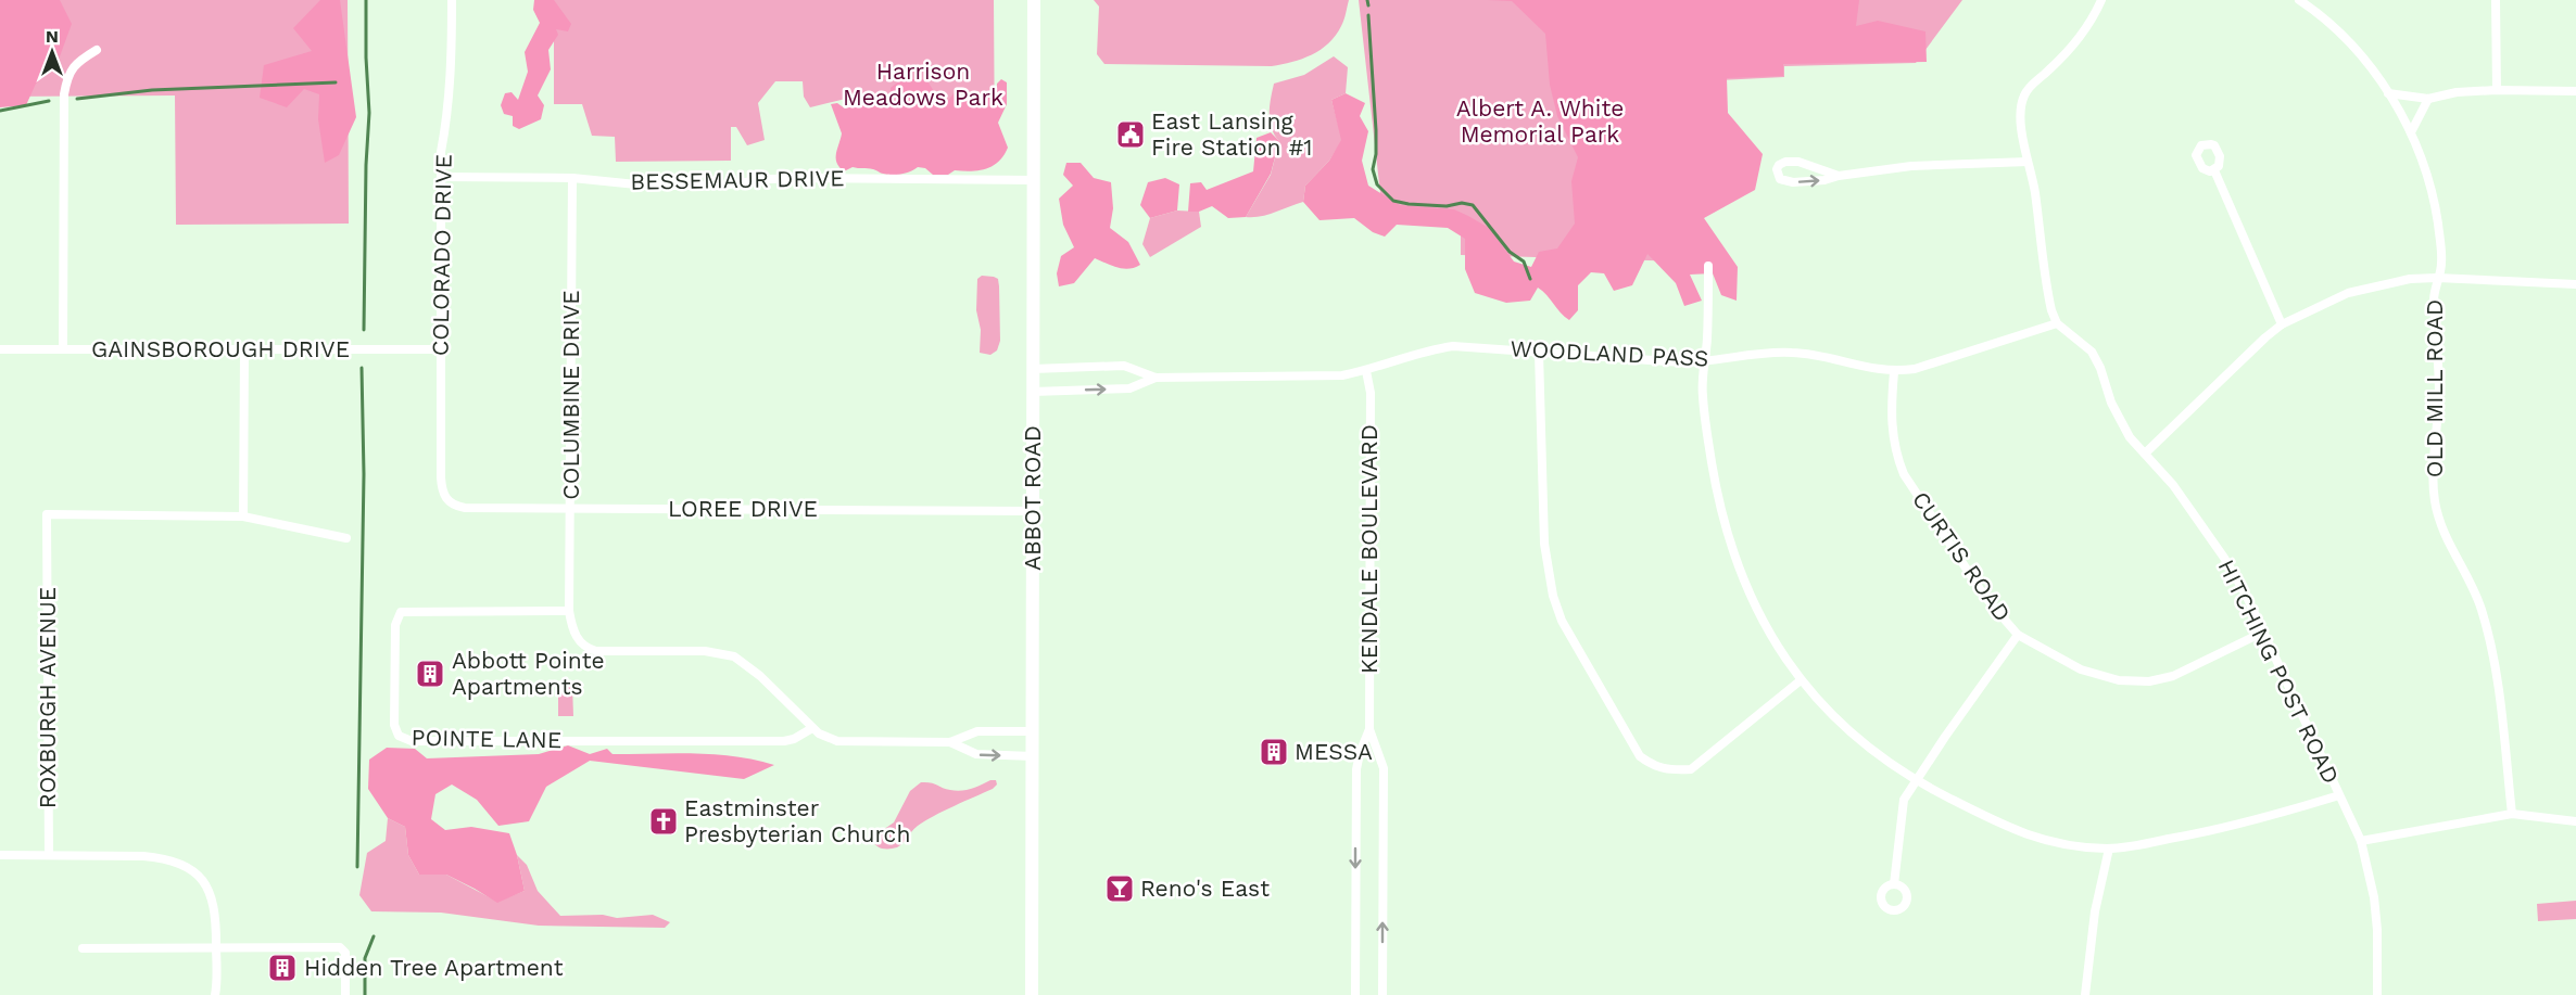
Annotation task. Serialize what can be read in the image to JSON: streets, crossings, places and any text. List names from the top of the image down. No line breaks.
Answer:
{"streets":{"main road":["ABBOT ROAD"],"street":["BESSEMAUR DRIVE","COLORADO DRIVE","GAINSBOROUGH DRIVE","WOODLAND PASS","OLD MILL ROAD","COLUMBINE DRIVE","LOREE DRIVE","KENDALE BOULEVARD","CURTIS ROAD","HITCHING POST ROAD","ROXBURGH AVENUE","POINTE LANE"]},"crossings":[["BESSEMAUR DRIVE","COLORADO DRIVE"],["BESSEMAUR DRIVE","COLUMBINE DRIVE"],["BESSEMAUR DRIVE","ABBOT ROAD"],["COLORADO DRIVE","GAINSBOROUGH DRIVE"],["COLORADO DRIVE","LOREE DRIVE"],["WOODLAND PASS","ABBOT ROAD"],["WOODLAND PASS","KENDALE BOULEVARD"],["WOODLAND PASS","CURTIS ROAD"],["WOODLAND PASS","HITCHING POST ROAD"],["COLUMBINE DRIVE","LOREE DRIVE"],["COLUMBINE DRIVE","POINTE LANE"],["ABBOT ROAD","LOREE DRIVE"],["CURTIS ROAD","HITCHING POST ROAD"]],"parks":["Harrison Meadows Park","Albert A. White Memorial Park"],"places":{"public building":["East Lansing Fire Station #1"],"building":["Abbott Pointe Apartments","MESSA","Hidden Tree Apartment"],"church":["Eastminster Presbyterian Church"],"bar":["Reno's East"]},"north":"top"}
